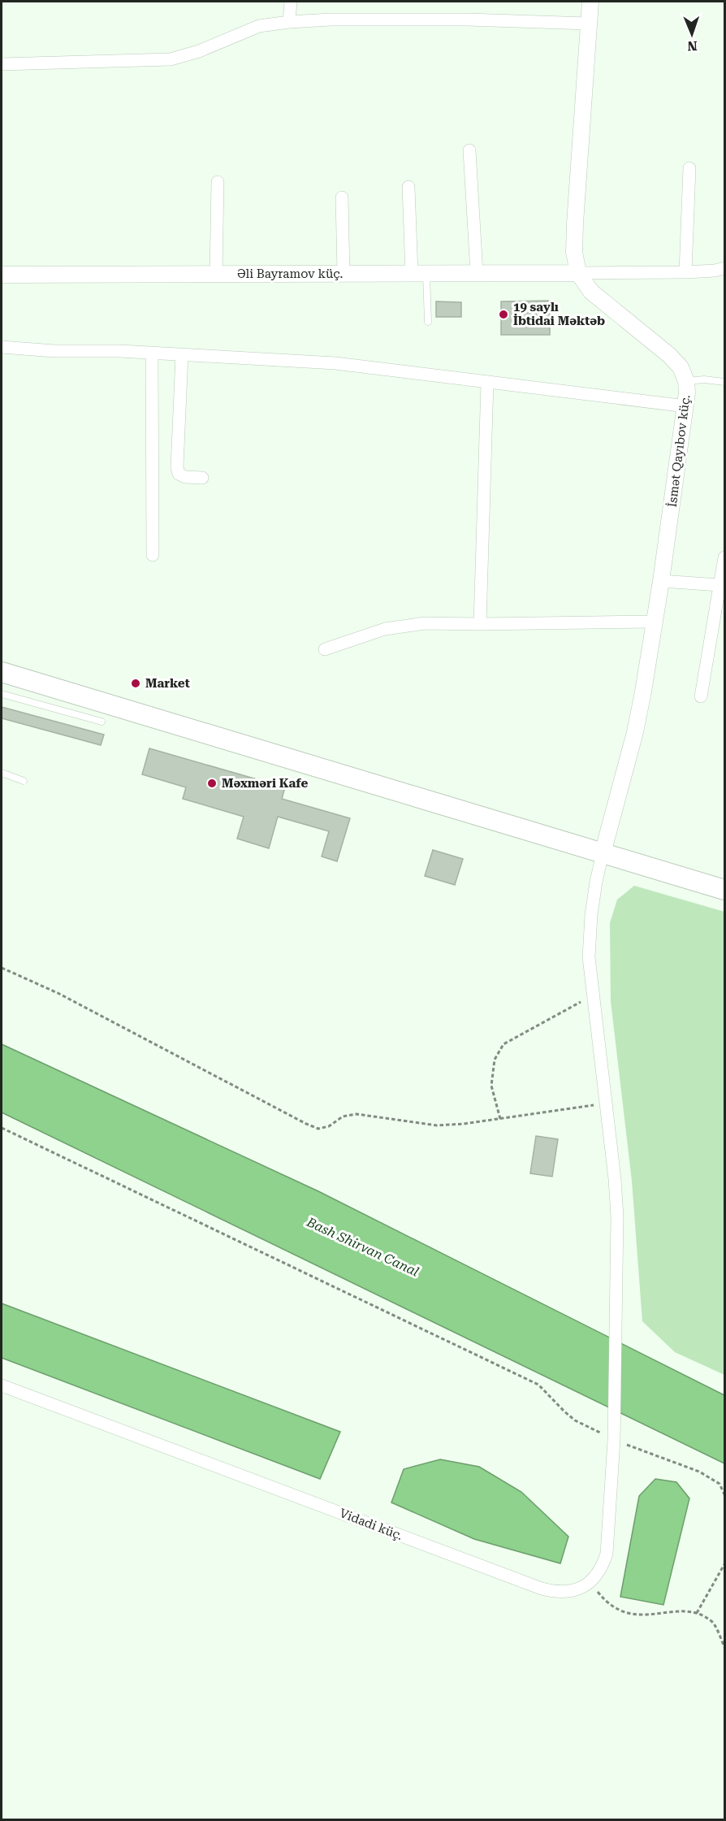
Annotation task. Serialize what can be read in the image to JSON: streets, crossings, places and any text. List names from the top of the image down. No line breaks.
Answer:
{"streets":{"street":["Əli Bayramov küç.","İsmət Qayıbov küç.","Vidadi küç."]},"crossings":[["Əli Bayramov küç.","İsmət Qayıbov küç."]],"water":["Bash Shirvan Canal"],"places":["19 saylı İbtidai Məktəb","Market","Məxməri Kafe"],"north":"bottom"}
